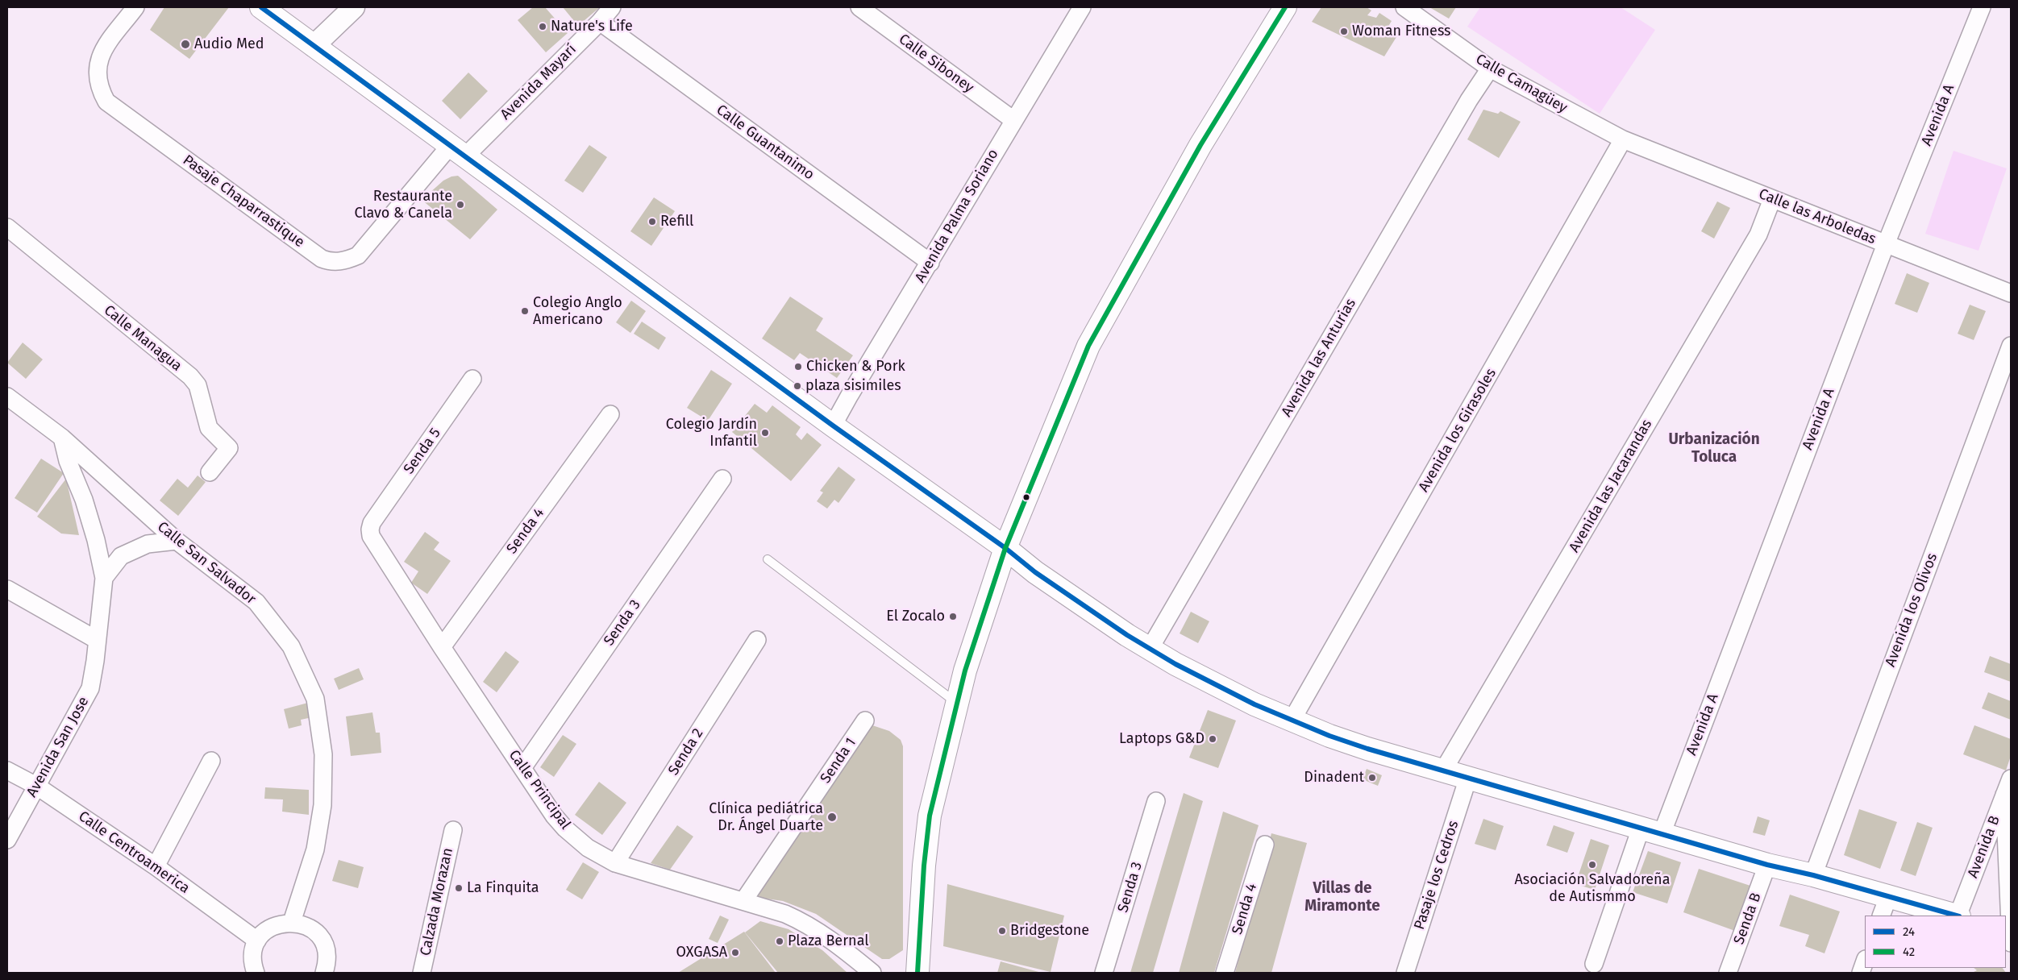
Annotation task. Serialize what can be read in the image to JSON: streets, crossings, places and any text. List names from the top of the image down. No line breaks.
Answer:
{"streets":{"street":["Calle Siboney","Avenida Mayarí","Calle Camagüey","Avenida A","Calle Guantanimo","Pasaje Chaparrastique","Avenida Palma Soriano","Calle las Arboledas","Calle Managua","Avenida las Anturias","Avenida los Girasoles","Senda 5","Avenida las Jacarandas","Senda 4","Calle San Salvador","Avenida los Olivos","Senda 3","Avenida San Jose","Senda 2","Senda 1","Calle Principal","Avenida B","Calle Centroamerica","Pasaje los Cedros","Calzada Morazan","Senda B"]},"crossings":[["Calle Siboney","Avenida Palma Soriano"],["Avenida Mayarí","Calle Guantanimo"],["Avenida Mayarí","Pasaje Chaparrastique"],["Calle Camagüey","Calle las Arboledas"],["Calle Camagüey","Avenida las Anturias"],["Calle Camagüey","Avenida los Girasoles"],["Avenida A","Calle las Arboledas"],["Calle Guantanimo","Avenida Palma Soriano"],["Calle las Arboledas","Avenida los Girasoles"],["Calle las Arboledas","Avenida las Jacarandas"],["Senda 5","Calle Principal"],["Senda 4","Calle Principal"],["Calle San Salvador","Avenida San Jose"],["Senda 3","Calle Principal"],["Avenida San Jose","Calle Centroamerica"],["Senda 2","Calle Principal"],["Senda 1","Calle Principal"]],"districts":["Urbanización Toluca","Villas de Miramonte"],"places":["Nature's Life","Woman Fitness","Audio Med","Restaurante Clavo & Canela","Refill","Colegio Anglo Americano","Chicken & Pork","plaza sisimiles","Colegio Jardín Infantil","El Zocalo","Laptops G&D","Dinadent","Clínica pediátrica Dr. Ángel Duarte","Asociación Salvadoreña de Autismmo","La Finquita","Bridgestone","Plaza Bernal","OXGASA"],"lines":["transit line 24","transit line 42"],"legend":["24","42"]}
